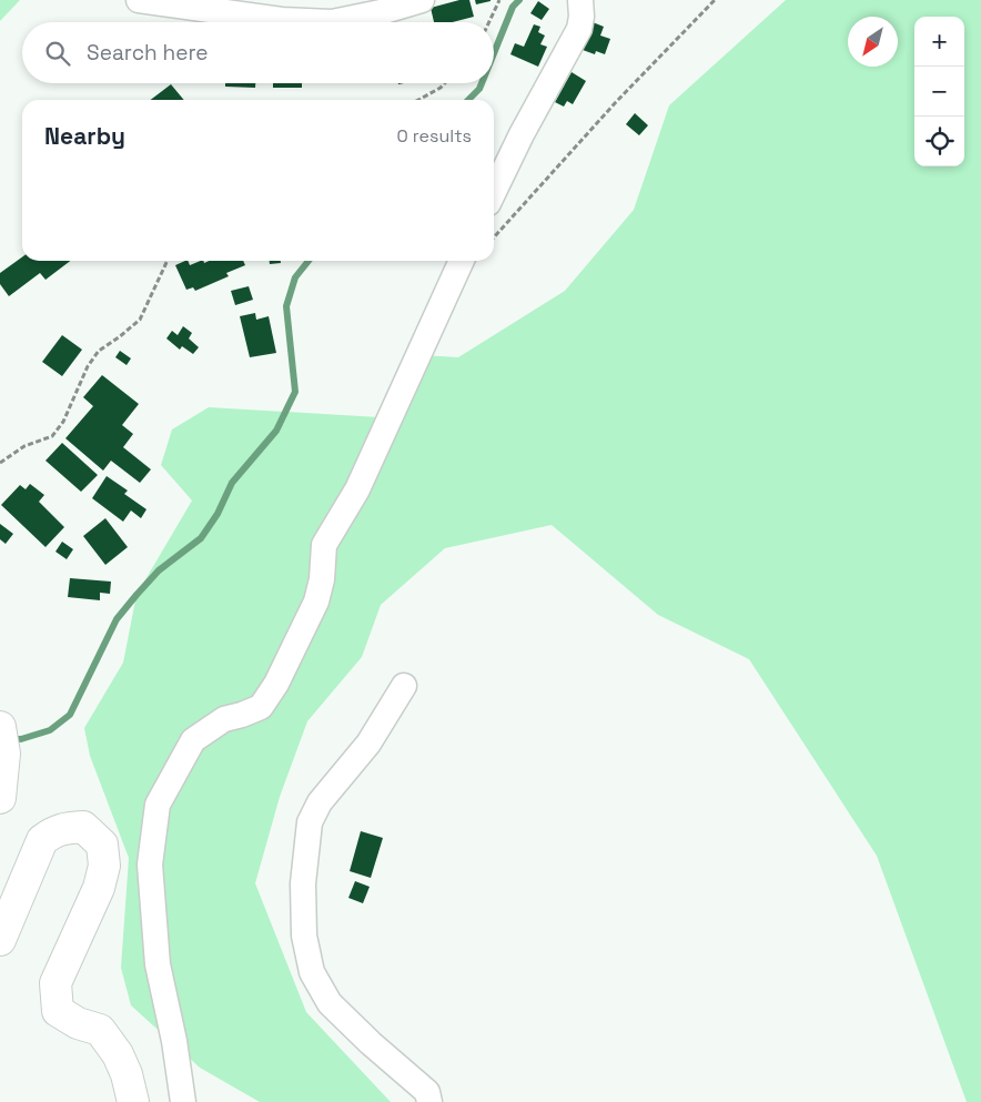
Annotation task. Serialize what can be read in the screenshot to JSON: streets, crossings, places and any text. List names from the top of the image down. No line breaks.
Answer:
{"north":"bottom left","page":{"map_buttons":["+","−"],"search":"Search here","heading":["Nearby","0 results"]}}
